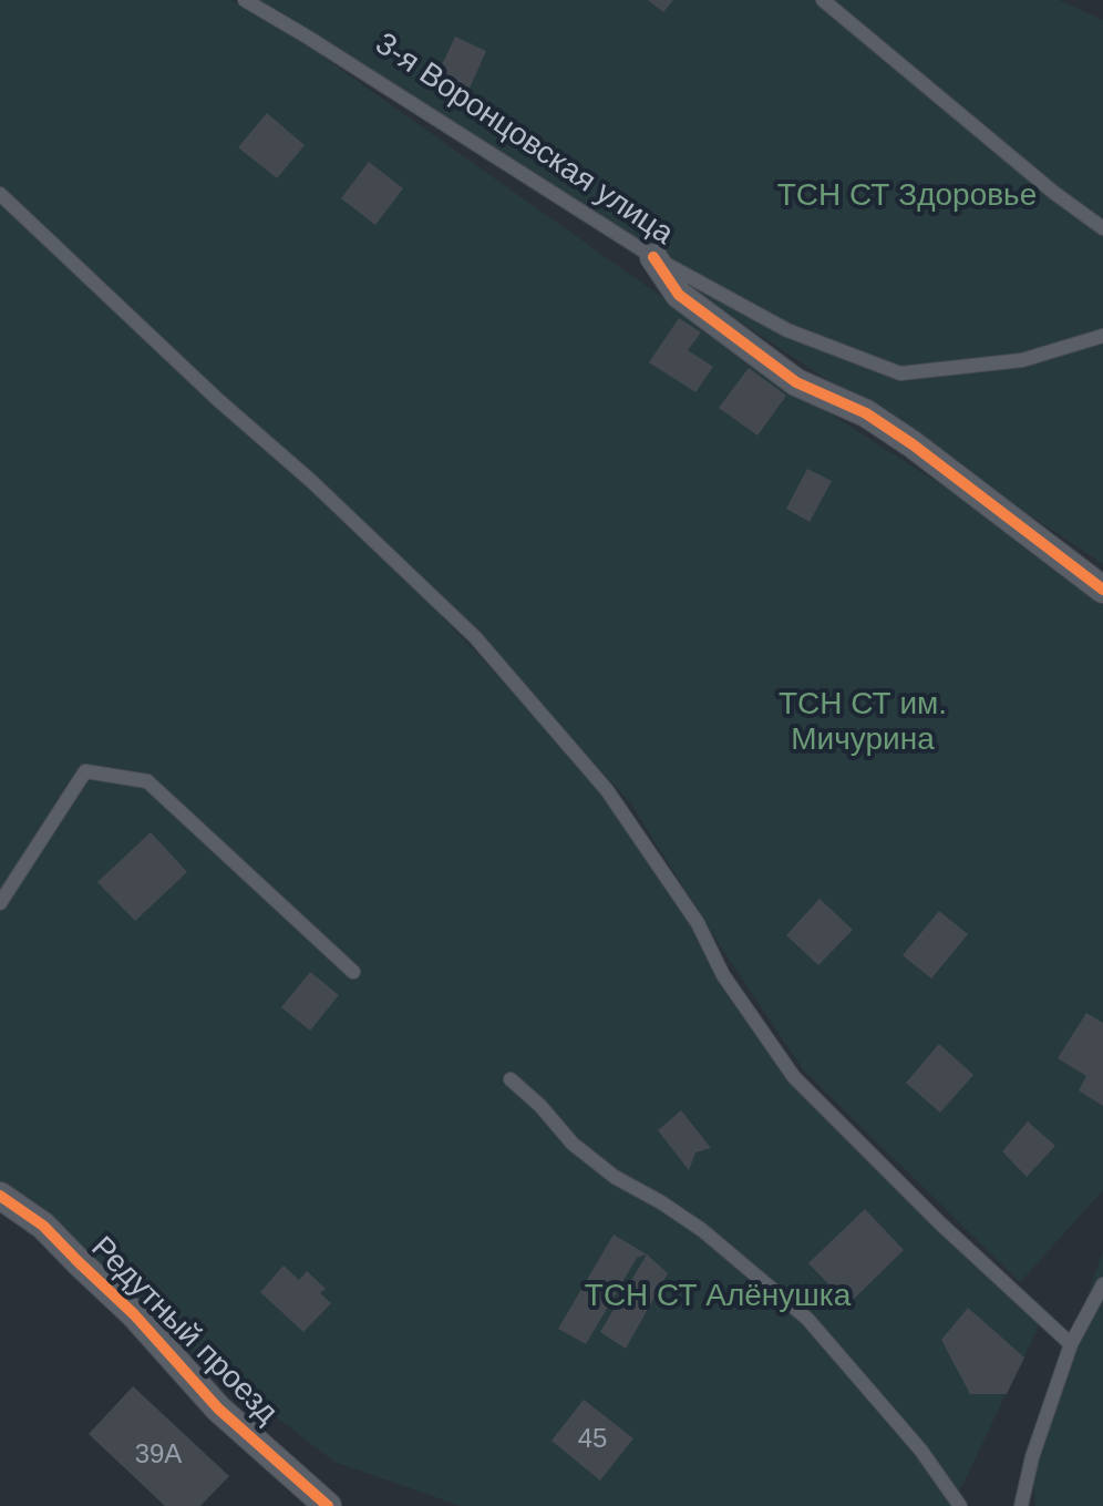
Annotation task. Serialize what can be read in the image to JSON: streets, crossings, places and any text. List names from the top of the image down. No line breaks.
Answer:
{"streets":{"street":["3-я Воронцовская улица","Редутный проезд"]},"parks":["ТСН СТ Здоровье","ТСН СТ им. Мичурина","ТСН СТ Алёнушка"],"house_numbers":["45","39А"]}
